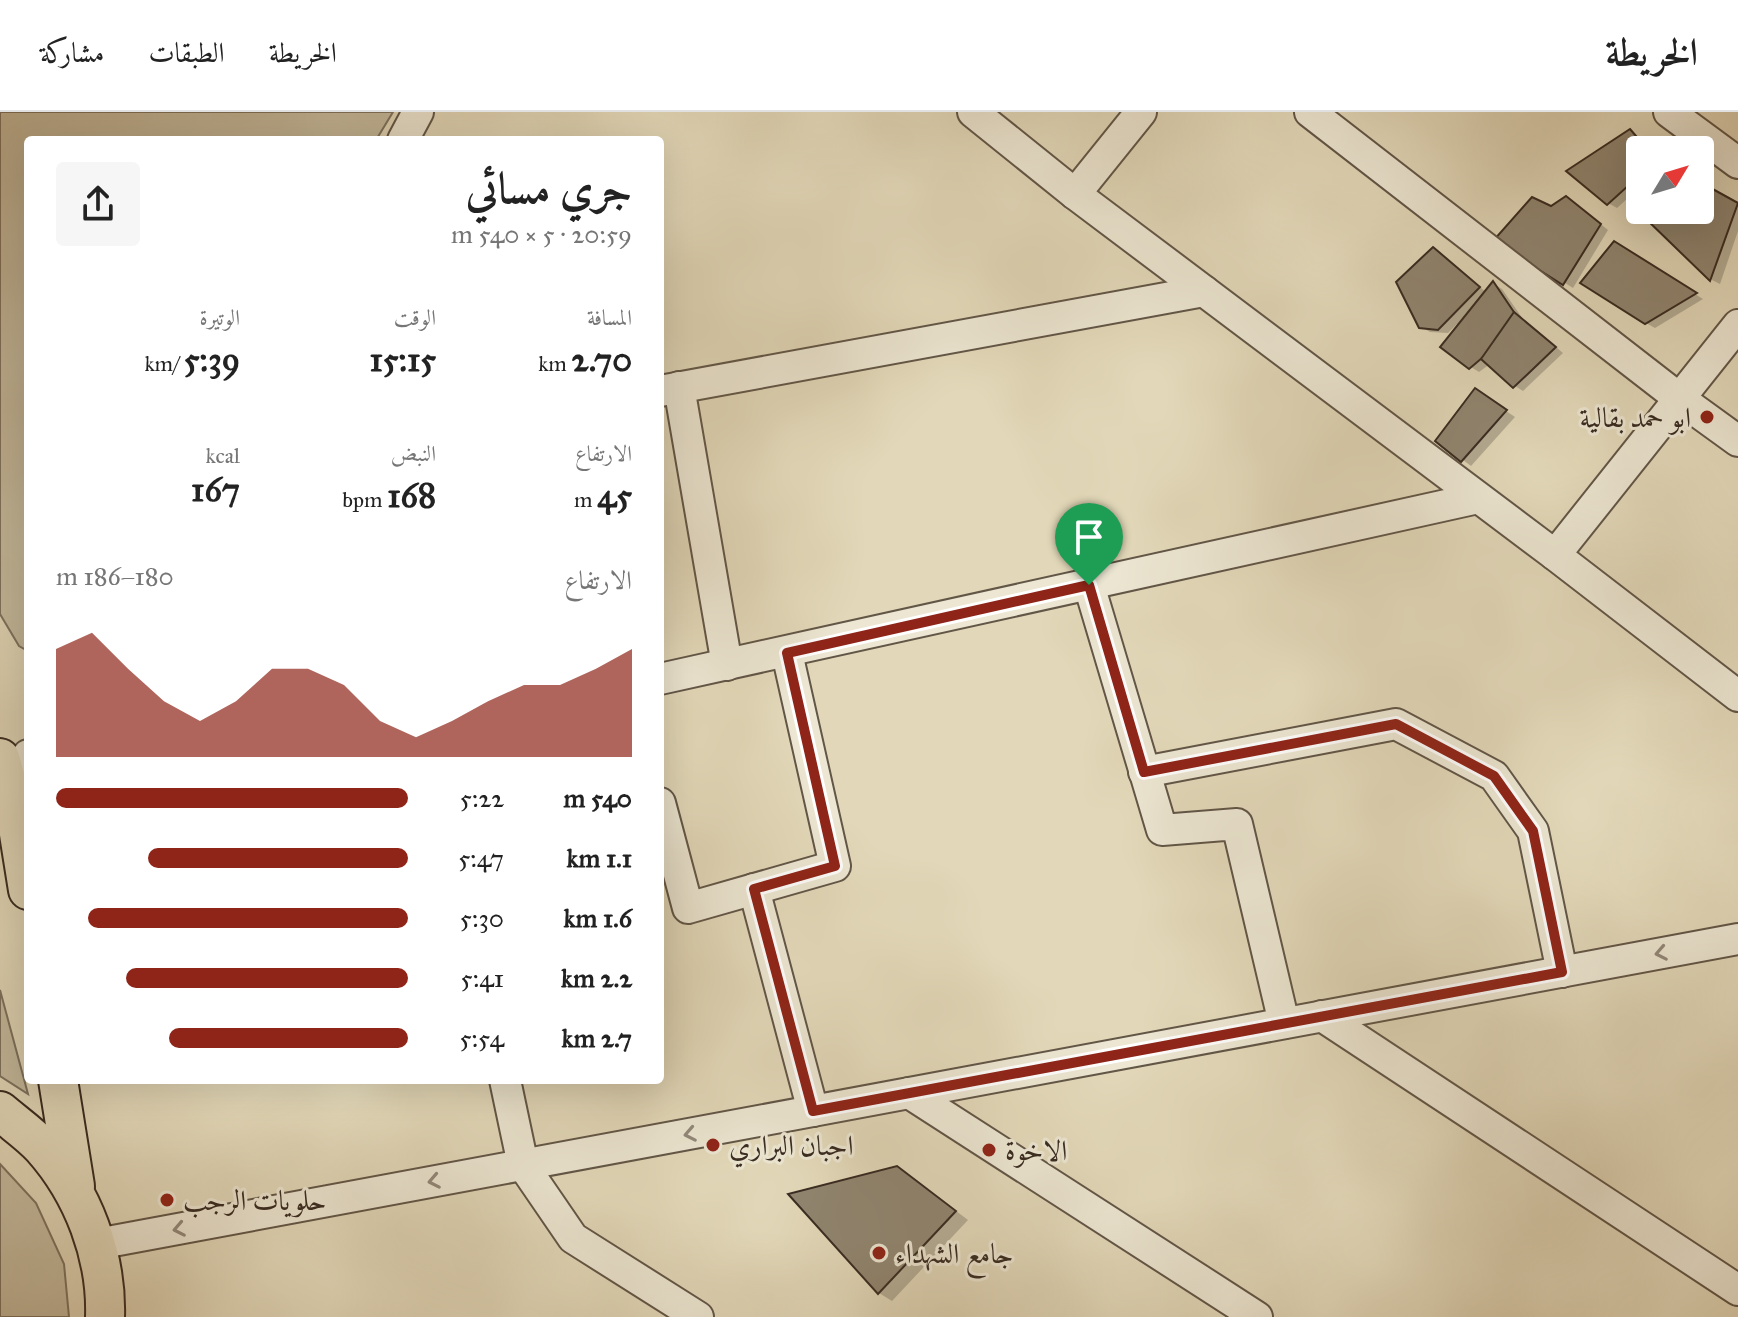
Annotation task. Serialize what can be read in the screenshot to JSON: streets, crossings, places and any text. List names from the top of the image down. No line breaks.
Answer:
{"places":["ابو حمد بقالية","اجبان البراري","الاخوة","حلويات الرجب","جامع الشهداء"],"north":"top right","page":{"header":"الخريطة","nav":["الخريطة","الطبقات","مشاركة"],"heading":["جري مسائي","20:59 · 5 × 540 m"],"stats":[["المسافة","2.70 km"],["الوقت","15:15"],["الوتيرة","5:39 /km"],["الارتفاع","45 m"],["النبض","168 bpm"],["kcal","167"]],"chart":["الارتفاع","180–186 m"],"list":[{"name":"540 m","note":"5:22"},{"name":"1.1 km","note":"5:47"},{"name":"1.6 km","note":"5:30"},{"name":"2.2 km","note":"5:41"},{"name":"2.7 km","note":"5:54"}]}}
